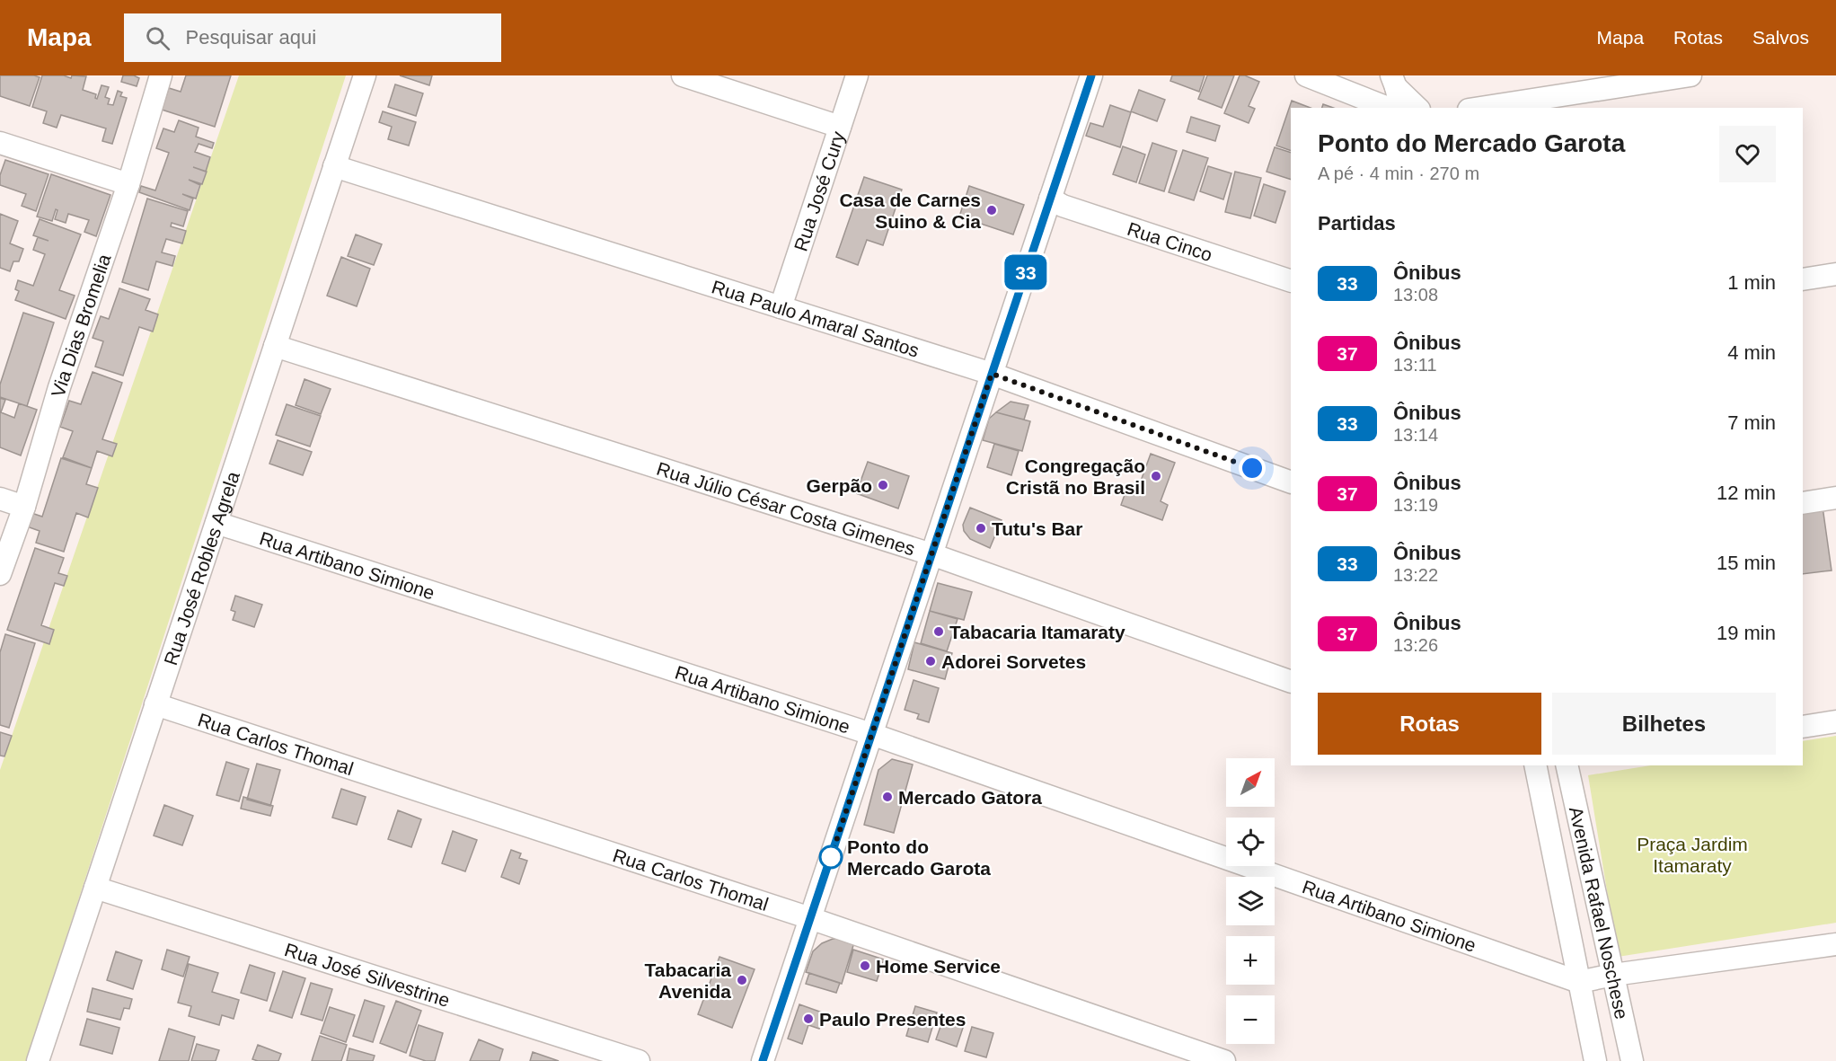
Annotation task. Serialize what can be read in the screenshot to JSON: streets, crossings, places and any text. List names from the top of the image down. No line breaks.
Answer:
{"streets":{"street":["Rua José Cury","Rua Cinco","Rua Paulo Amaral Santos","Via Dias Bromelia","Rua Júlio César Costa Gimenes","Rua Artibano Simione","Rua José Robles Agrela","Rua Carlos Thomal","Avenida Rafael Noschese","Rua José Silvestrine"]},"crossings":[["Rua José Cury","Rua Paulo Amaral Santos"],["Rua Paulo Amaral Santos","Rua José Robles Agrela"],["Rua Júlio César Costa Gimenes","Rua José Robles Agrela"],["Rua Artibano Simione","Rua José Robles Agrela"],["Rua Artibano Simione","Avenida Rafael Noschese"],["Rua José Robles Agrela","Rua Carlos Thomal"],["Rua José Robles Agrela","Rua José Silvestrine"]],"parks":["Praça Jardim Itamaraty"],"places":["Casa de Carnes Suino & Cia","Congregação Cristã no Brasil","Gerpão","Tutu's Bar","Tabacaria Itamaraty","Adorei Sorvetes","Mercado Gatora","Ponto do Mercado Garota","Home Service","Tabacaria Avenida","Paulo Presentes"],"lines":["bus line 33"],"north":"top right","page":{"header":"Mapa","search":"Pesquisar aqui","nav":["Mapa","Rotas","Salvos"],"on_map":"33","heading":[["Ponto do Mercado Garota","A pé · 4 min · 270 m"],"Partidas"],"list":[{"mark":"33","name":"Ônibus","note":"13:08","value":"1 min"},{"mark":"37","name":"Ônibus","note":"13:11","value":"4 min"},{"mark":"33","name":"Ônibus","note":"13:14","value":"7 min"},{"mark":"37","name":"Ônibus","note":"13:19","value":"12 min"},{"mark":"33","name":"Ônibus","note":"13:22","value":"15 min"},{"mark":"37","name":"Ônibus","note":"13:26","value":"19 min"}],"buttons":["Rotas","Bilhetes"],"map_buttons":["+","−"]}}
